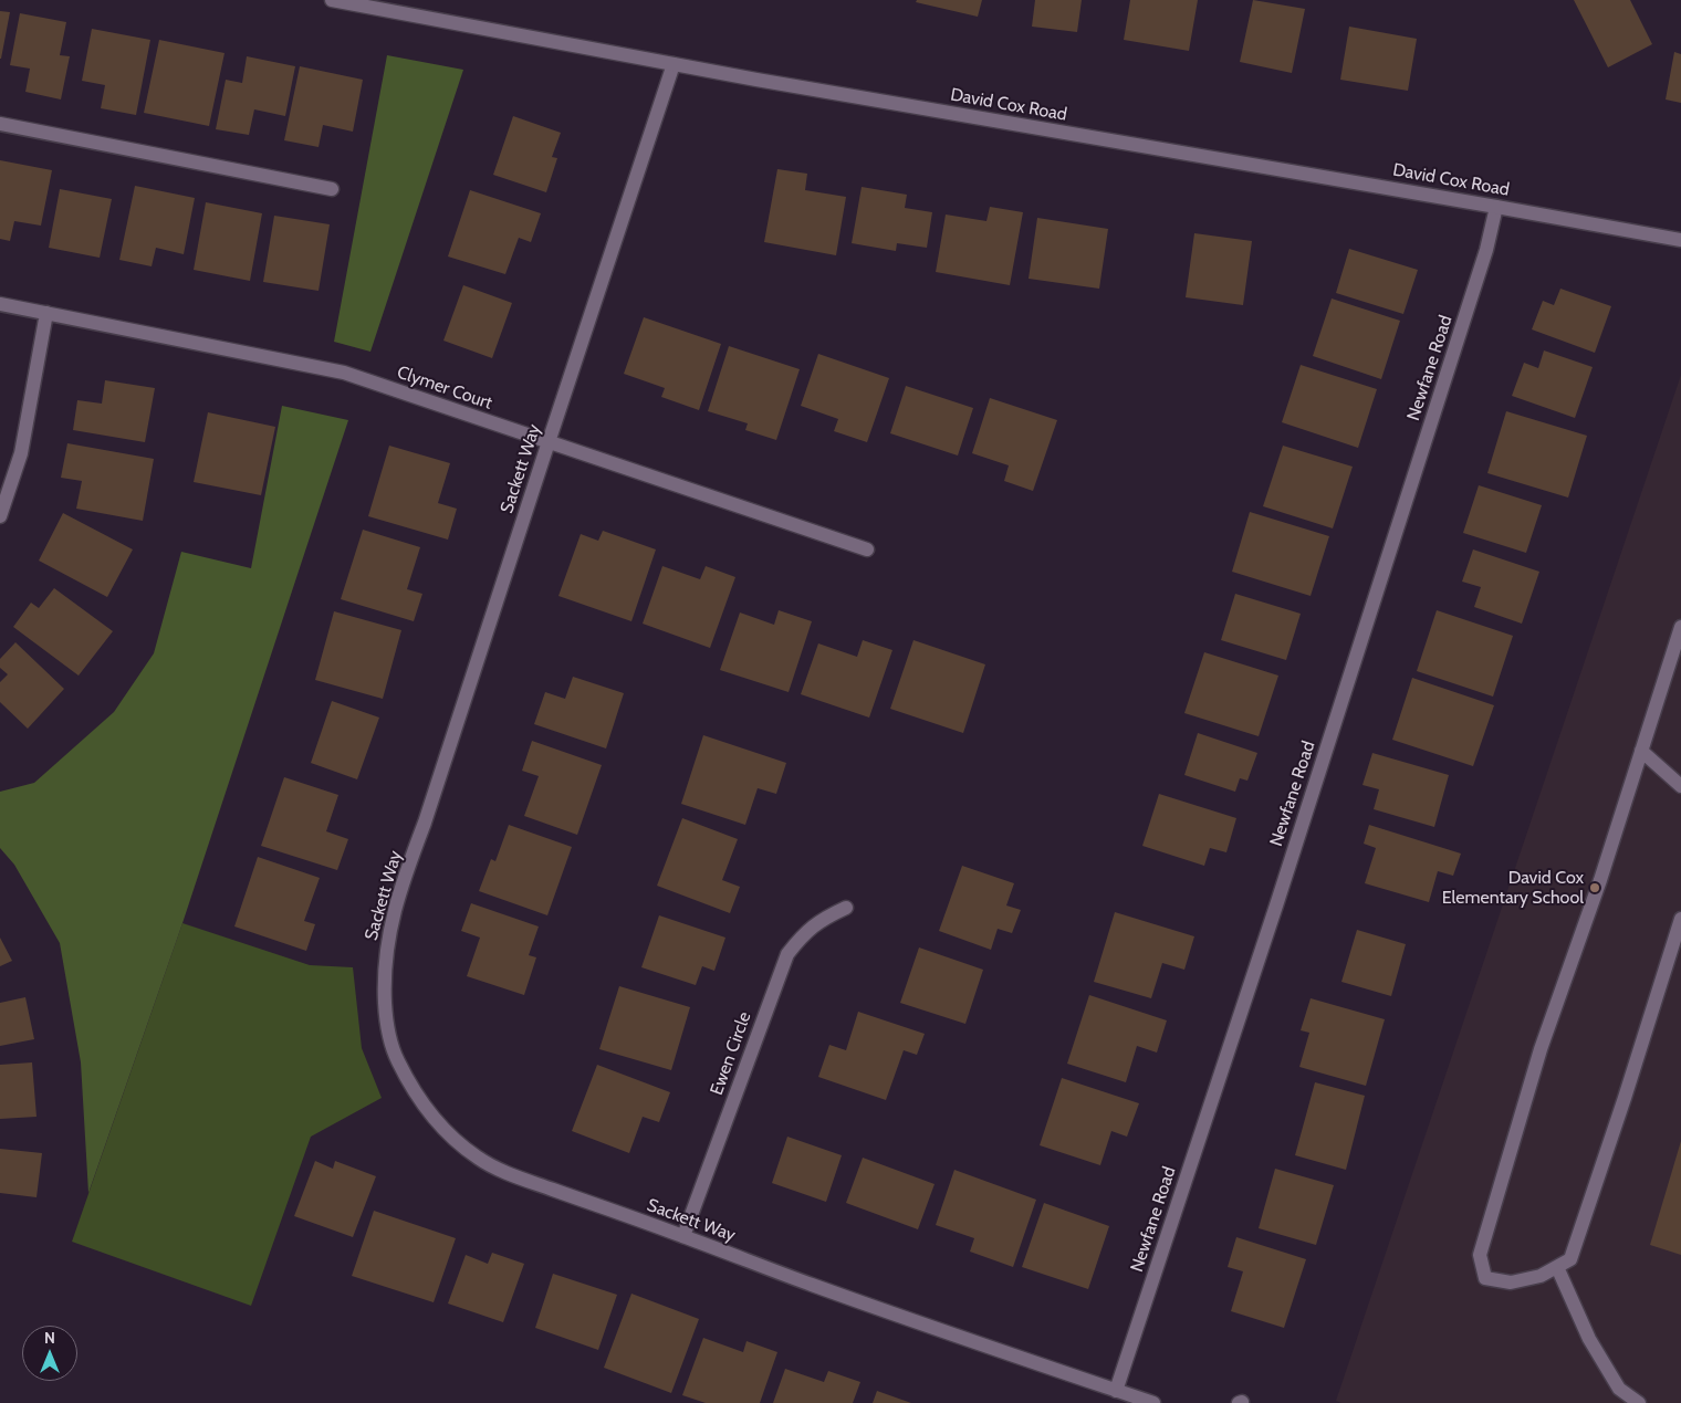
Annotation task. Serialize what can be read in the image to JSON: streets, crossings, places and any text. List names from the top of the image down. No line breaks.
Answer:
{"streets":{"street":["David Cox Road","Newfane Road","Clymer Court","Sackett Way","Ewen Circle"]},"crossings":[["David Cox Road","Newfane Road"],["David Cox Road","Sackett Way"],["Newfane Road","Sackett Way"],["Clymer Court","Sackett Way"],["Sackett Way","Ewen Circle"]],"places":["David Cox Elementary School"],"north":"top"}
